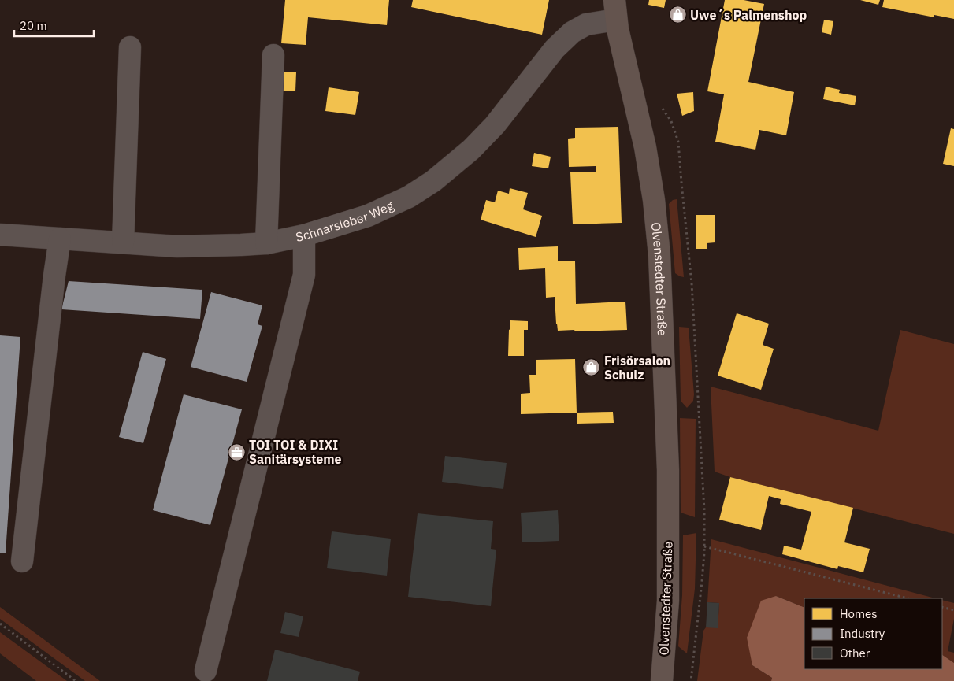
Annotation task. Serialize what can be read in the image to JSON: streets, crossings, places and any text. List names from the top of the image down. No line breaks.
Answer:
{"streets":{"main road":["Olvenstedter Straße"],"street":["Schnarsleber Weg"]},"crossings":[["Schnarsleber Weg","Olvenstedter Straße"]],"places":{"shop":["Uwe´s Palmenshop","Frisörsalon Schulz"],"office":["TOI TOI & DIXI Sanitärsysteme"]},"legend":["Homes","Industry","Other"],"scale_bar":"20 m"}
